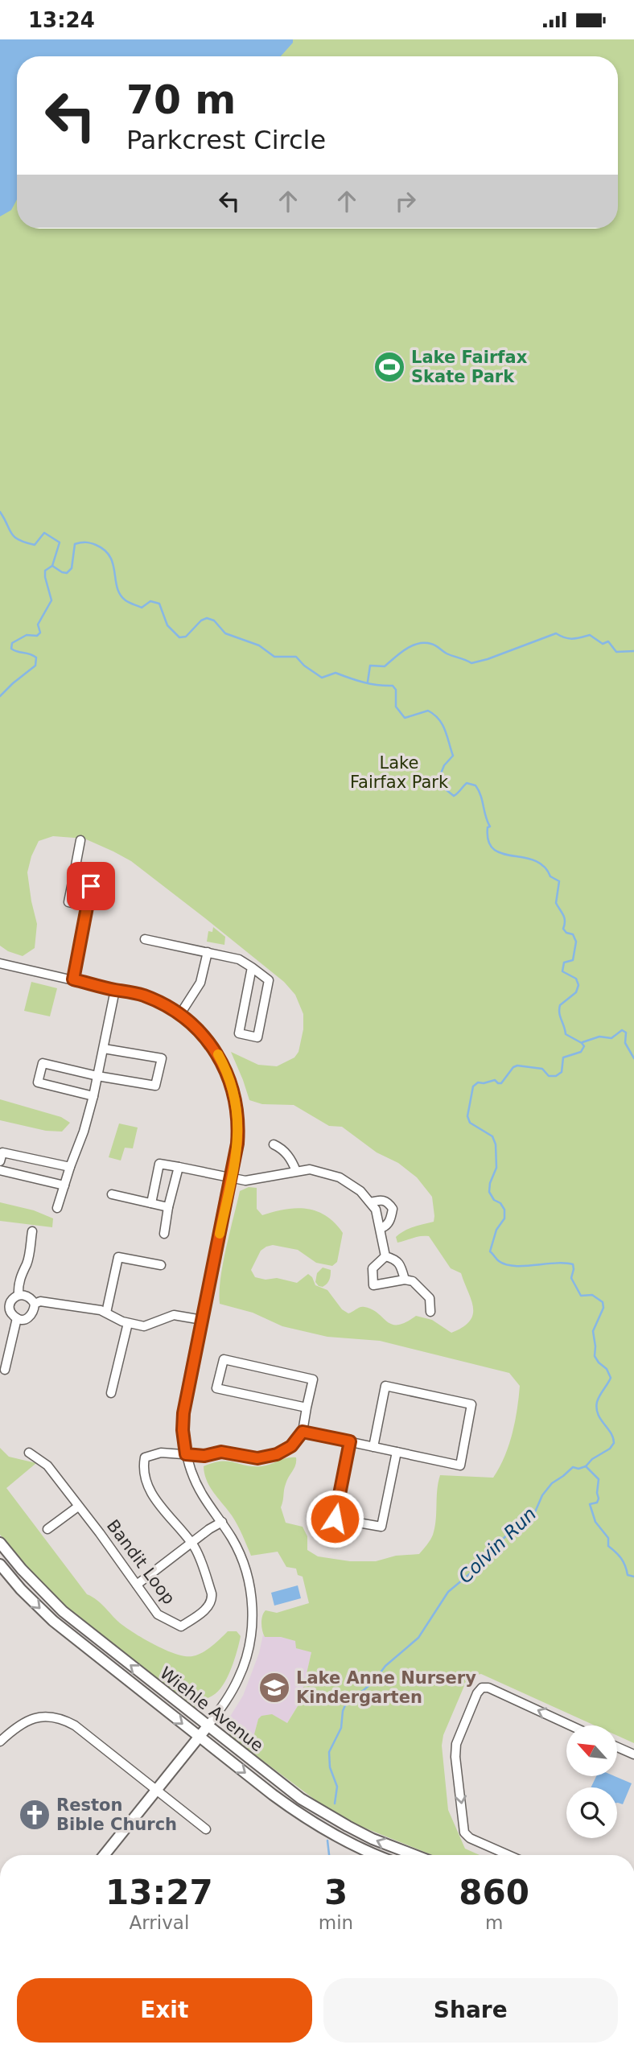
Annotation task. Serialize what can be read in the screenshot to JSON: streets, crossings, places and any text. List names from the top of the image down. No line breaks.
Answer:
{"streets":{"main road":["Wiehle Avenue"],"street":["Bandit Loop"]},"water":["Colvin Run"],"parks":["Lake Fairfax Park"],"places":{"sports":["Lake Fairfax Skate Park"],"school or university":["Lake Anne Nursery Kindergarten"],"church":["Reston Bible Church"]},"north":"top left","page":{"status":"13:24","turn":["70 m","Parkcrest Circle"],"eta":["13:27","Arrival","3","min","860","m"],"buttons":["Exit","Share"]}}
